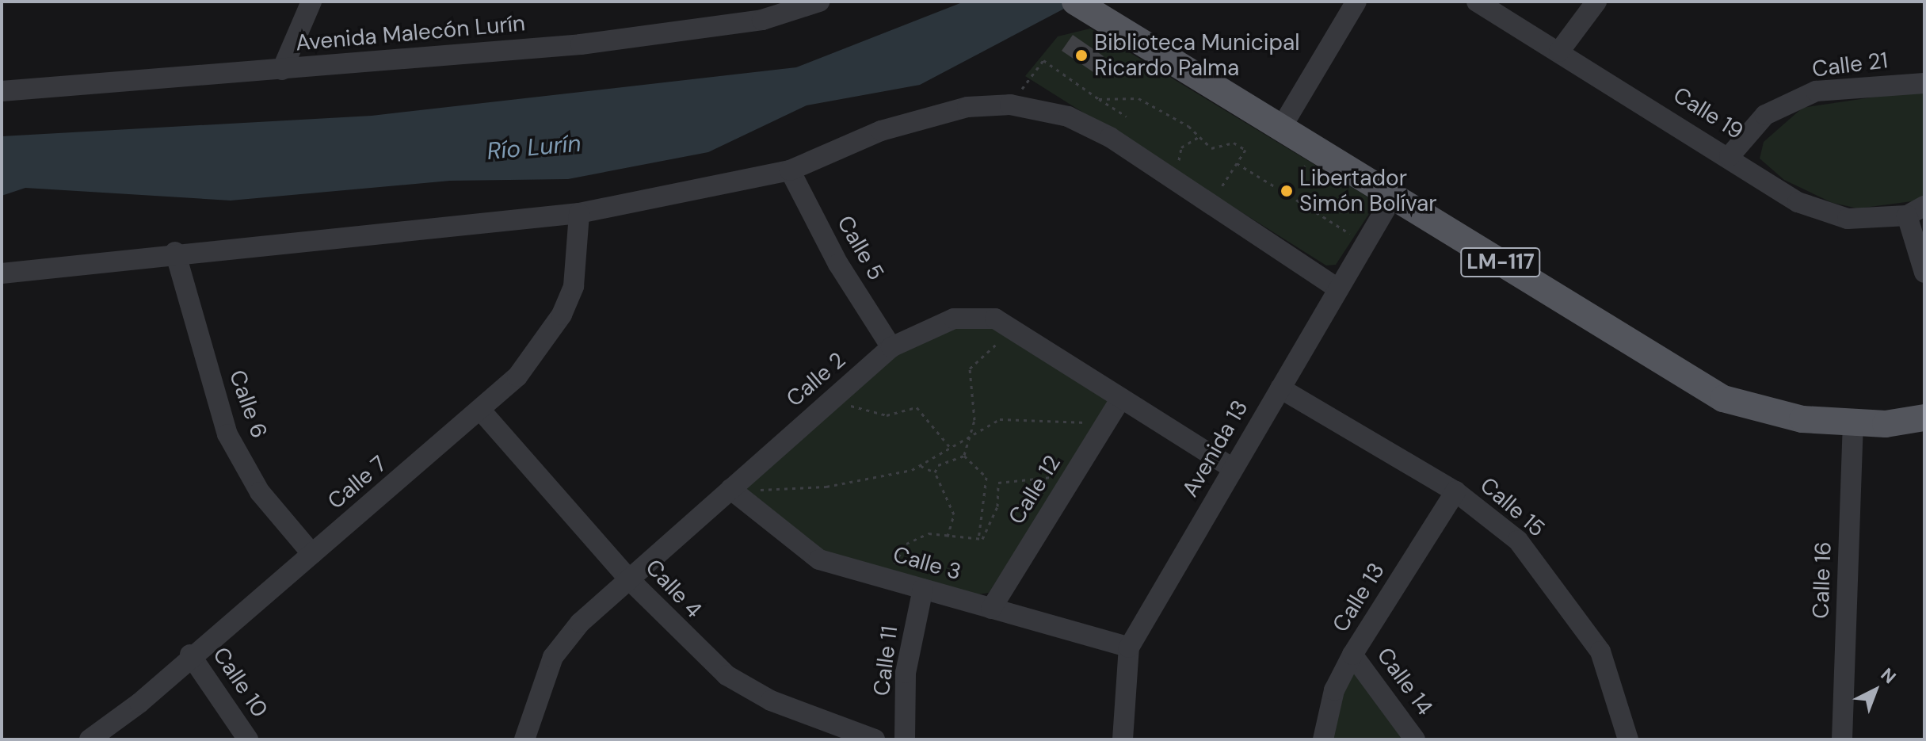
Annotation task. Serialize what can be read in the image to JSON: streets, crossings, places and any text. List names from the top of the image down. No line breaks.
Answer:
{"streets":{"main road":["LM-117"],"street":["Avenida Malecón Lurín","Calle 21","Calle 19","Calle 5","Calle 2","Calle 6","Avenida 13","Calle 7","Calle 12","Calle 15","Calle 3","Calle 16","Calle 4","Calle 13","Calle 11","Calle 14","Calle 10"]},"crossings":[["Calle 21","Calle 19"],["Calle 5","Calle 2"],["LM-117","Avenida 13"],["LM-117","Calle 16"],["Calle 2","Avenida 13"],["Calle 2","Calle 12"],["Calle 2","Calle 3"],["Calle 2","Calle 4"],["Calle 6","Calle 7"],["Avenida 13","Calle 15"],["Avenida 13","Calle 3"],["Calle 7","Calle 4"],["Calle 7","Calle 10"],["Calle 12","Calle 3"],["Calle 15","Calle 13"],["Calle 3","Calle 11"],["Calle 13","Calle 14"]],"water":["Río Lurín"],"places":["Biblioteca Municipal Ricardo Palma","Libertador Simón Bolívar"],"north":"top right"}
